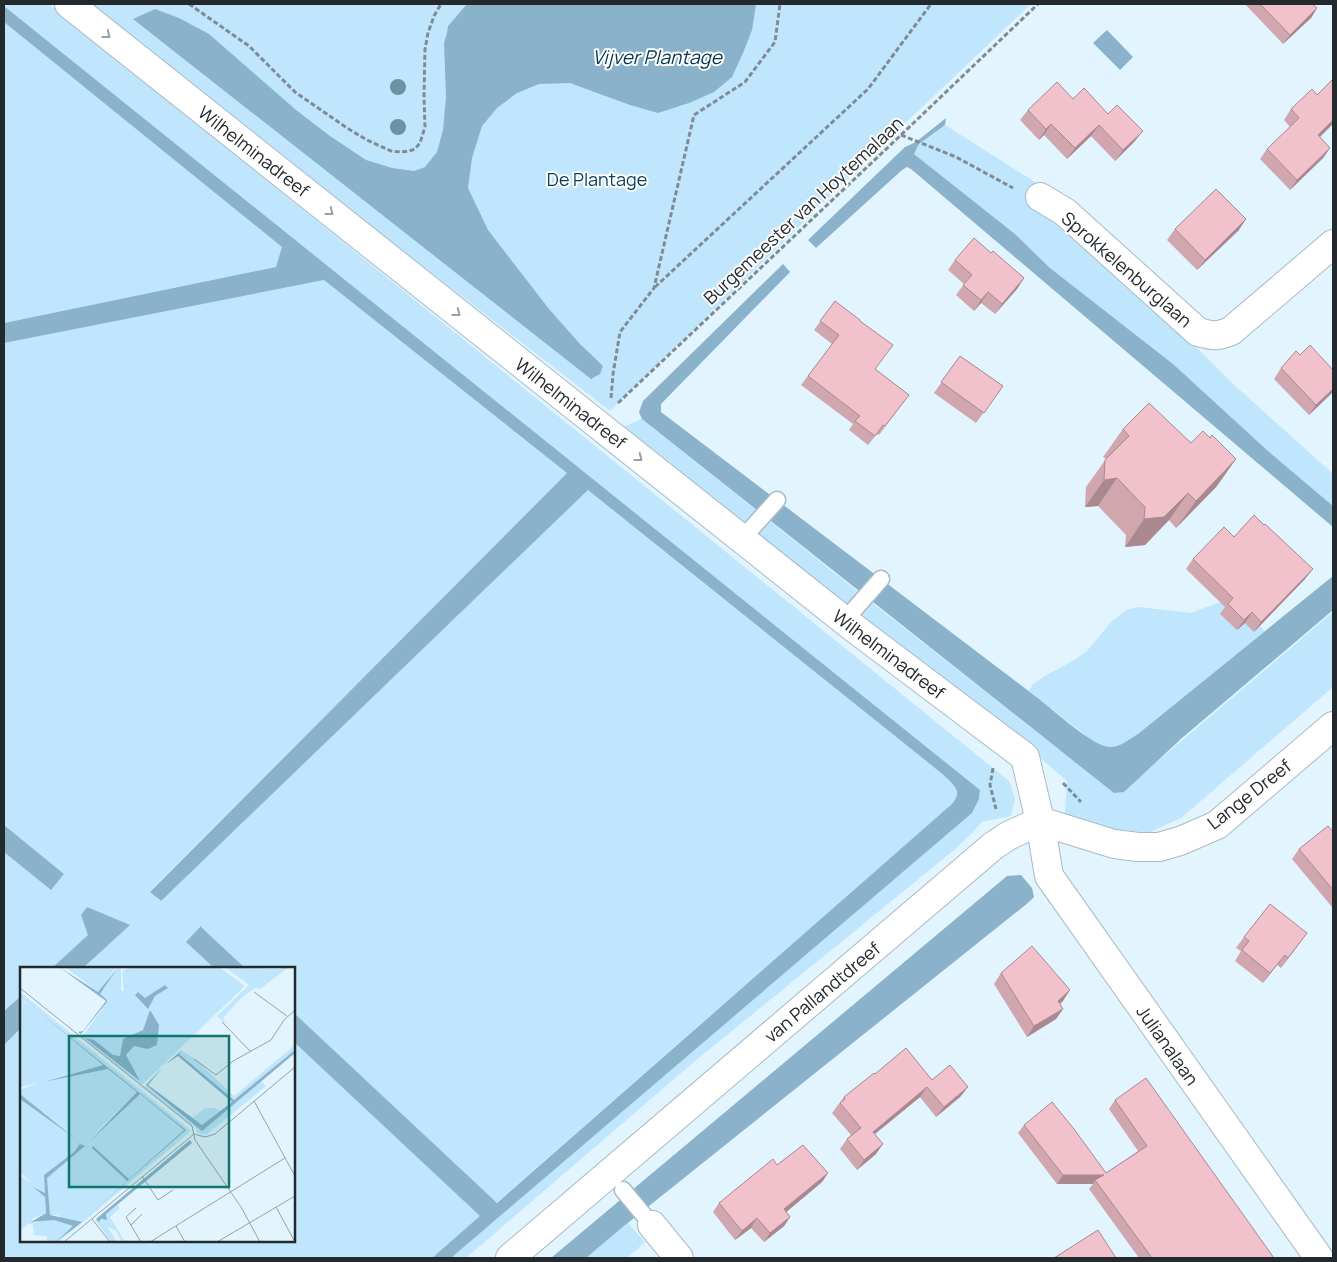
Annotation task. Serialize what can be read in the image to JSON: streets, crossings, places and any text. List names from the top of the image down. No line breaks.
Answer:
{"streets":{"street":["Wilhelminadreef","Sprokkelenburglaan","Lange Dreef","van Pallandtdreef","Julianalaan"],"path":["Burgemeester van Hoytemalaan"]},"crossings":[["Wilhelminadreef","Burgemeester van Hoytemalaan"],["Wilhelminadreef","Lange Dreef"],["Wilhelminadreef","van Pallandtdreef"],["Wilhelminadreef","Julianalaan"],["Lange Dreef","van Pallandtdreef"],["Lange Dreef","Julianalaan"],["van Pallandtdreef","Julianalaan"]],"one_way":["Wilhelminadreef"],"water":["Vijver Plantage"],"parks":["De Plantage"]}
